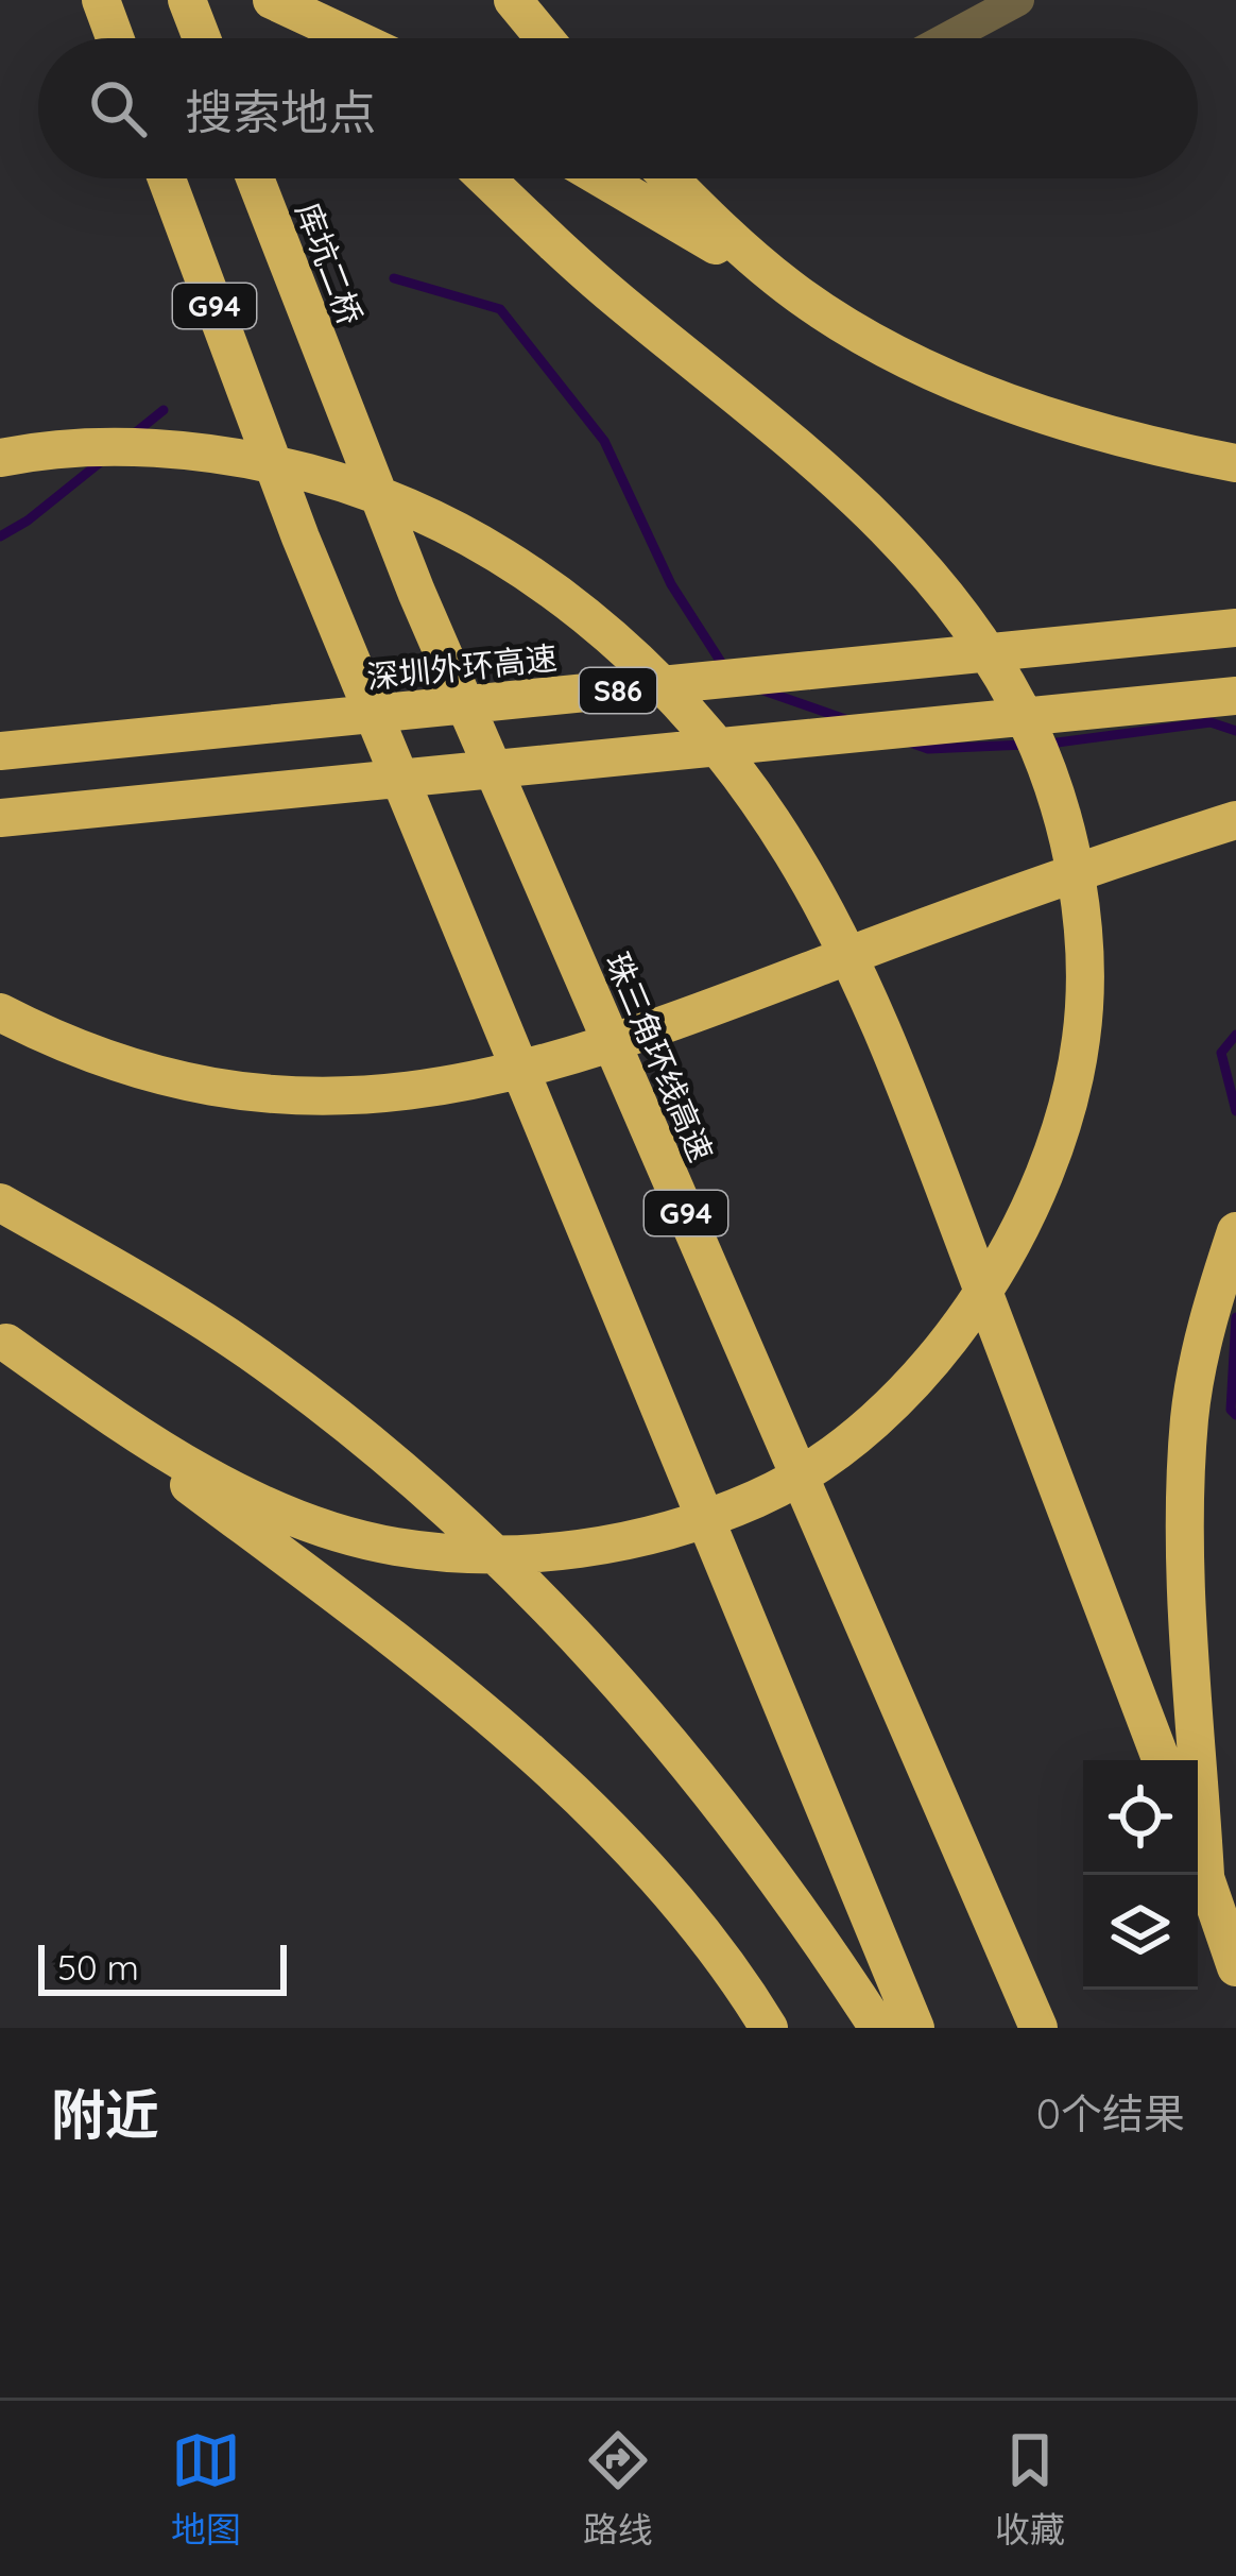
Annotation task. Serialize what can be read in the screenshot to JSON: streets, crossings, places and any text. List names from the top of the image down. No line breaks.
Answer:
{"streets":{"highway":["库坑二桥","G94","深圳外环高速","S86","珠三角环线高速"]},"crossings":[["库坑二桥","珠三角环线高速"]],"scale_bar":"50 m","page":{"search":"搜索地点","scale":"50 m","heading":["附近","0个结果"],"nav":["地图","路线","收藏"]}}
